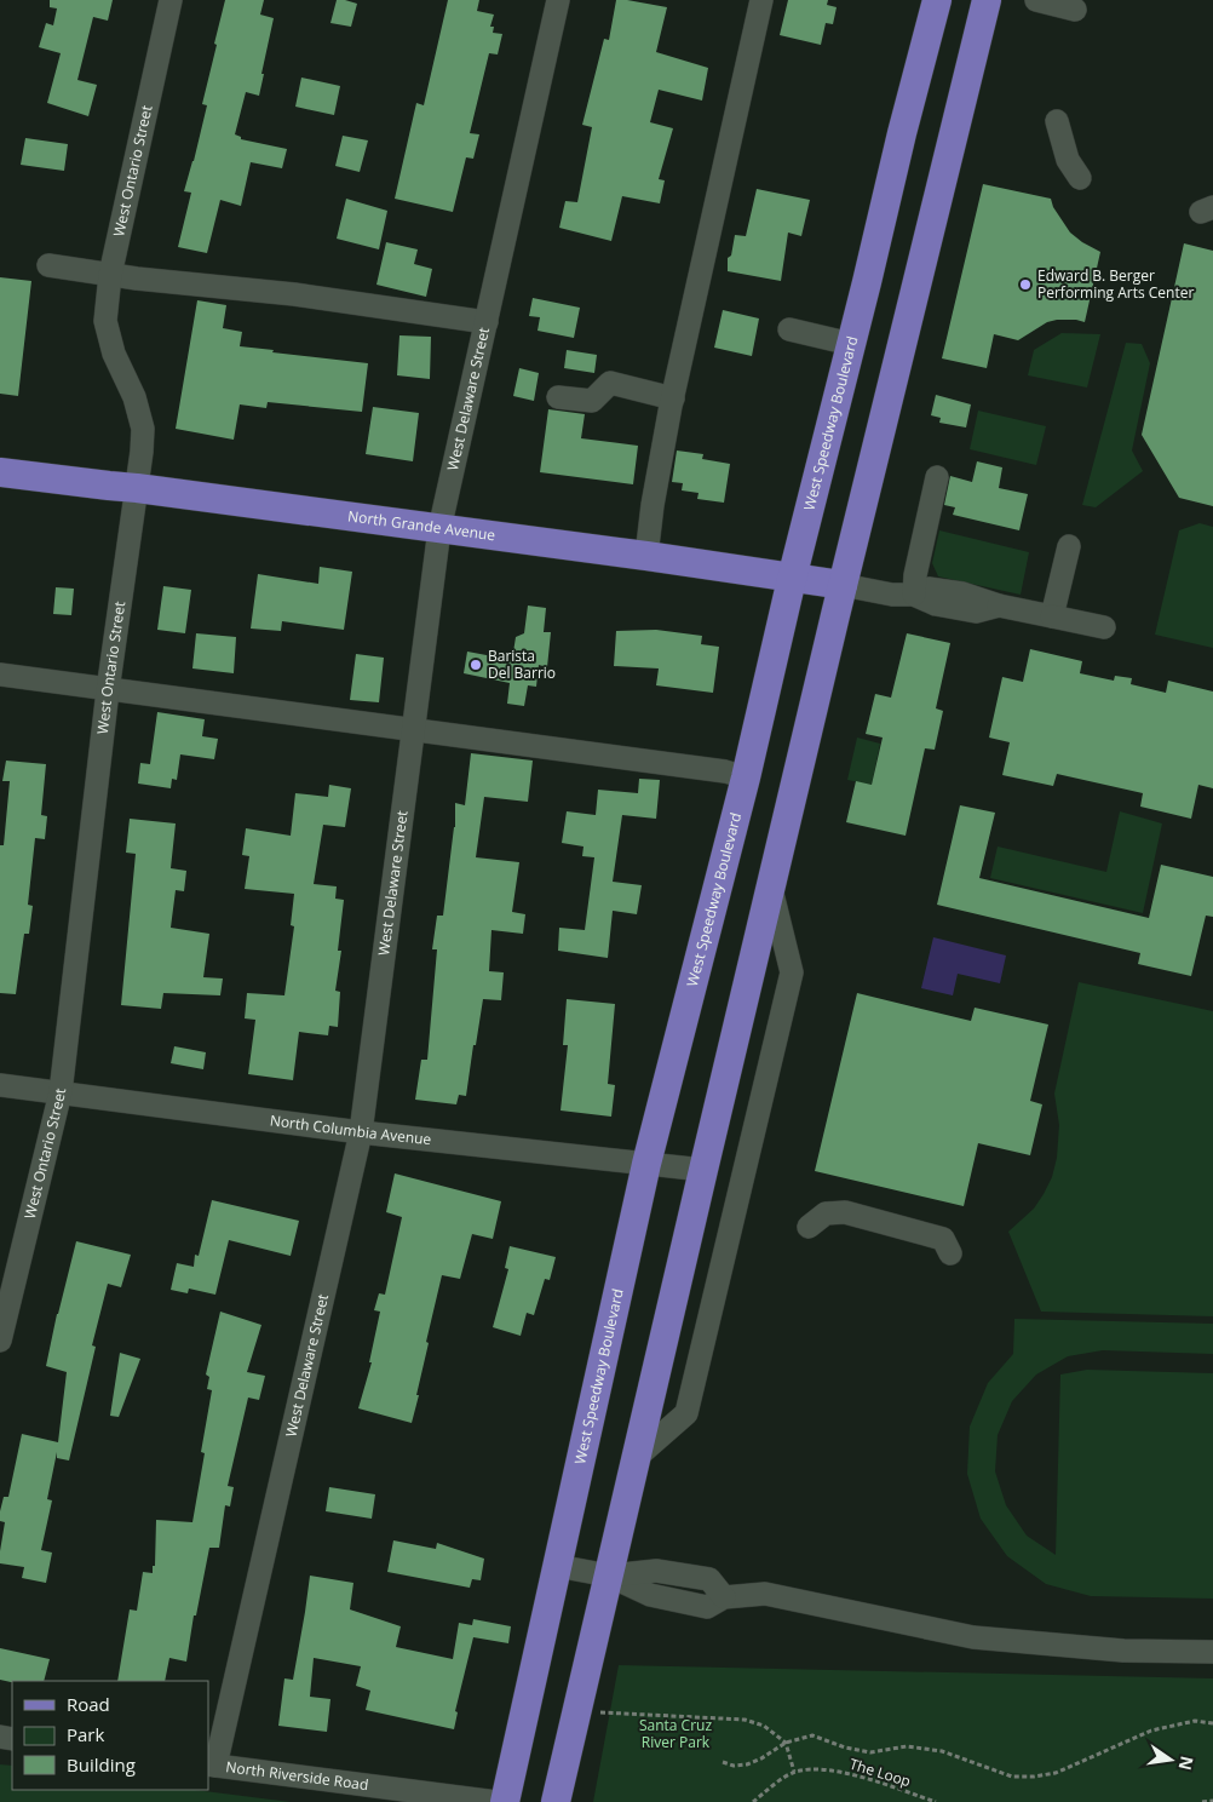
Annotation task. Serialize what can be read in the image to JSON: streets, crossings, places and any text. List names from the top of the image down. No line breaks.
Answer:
{"streets":{"main road":["West Speedway Boulevard","North Grande Avenue"],"street":["West Ontario Street","West Delaware Street","North Columbia Avenue","North Riverside Road"],"path":["The Loop"]},"crossings":[["West Ontario Street","North Grande Avenue"],["West Ontario Street","North Columbia Avenue"],["West Delaware Street","North Grande Avenue"],["West Delaware Street","North Columbia Avenue"],["West Delaware Street","North Riverside Road"],["West Speedway Boulevard","North Grande Avenue"],["West Speedway Boulevard","North Columbia Avenue"]],"parks":["Santa Cruz River Park"],"places":["Edward B. Berger Performing Arts Center","Barista Del Barrio"],"legend":["Road","Park","Building"],"north":"right"}
